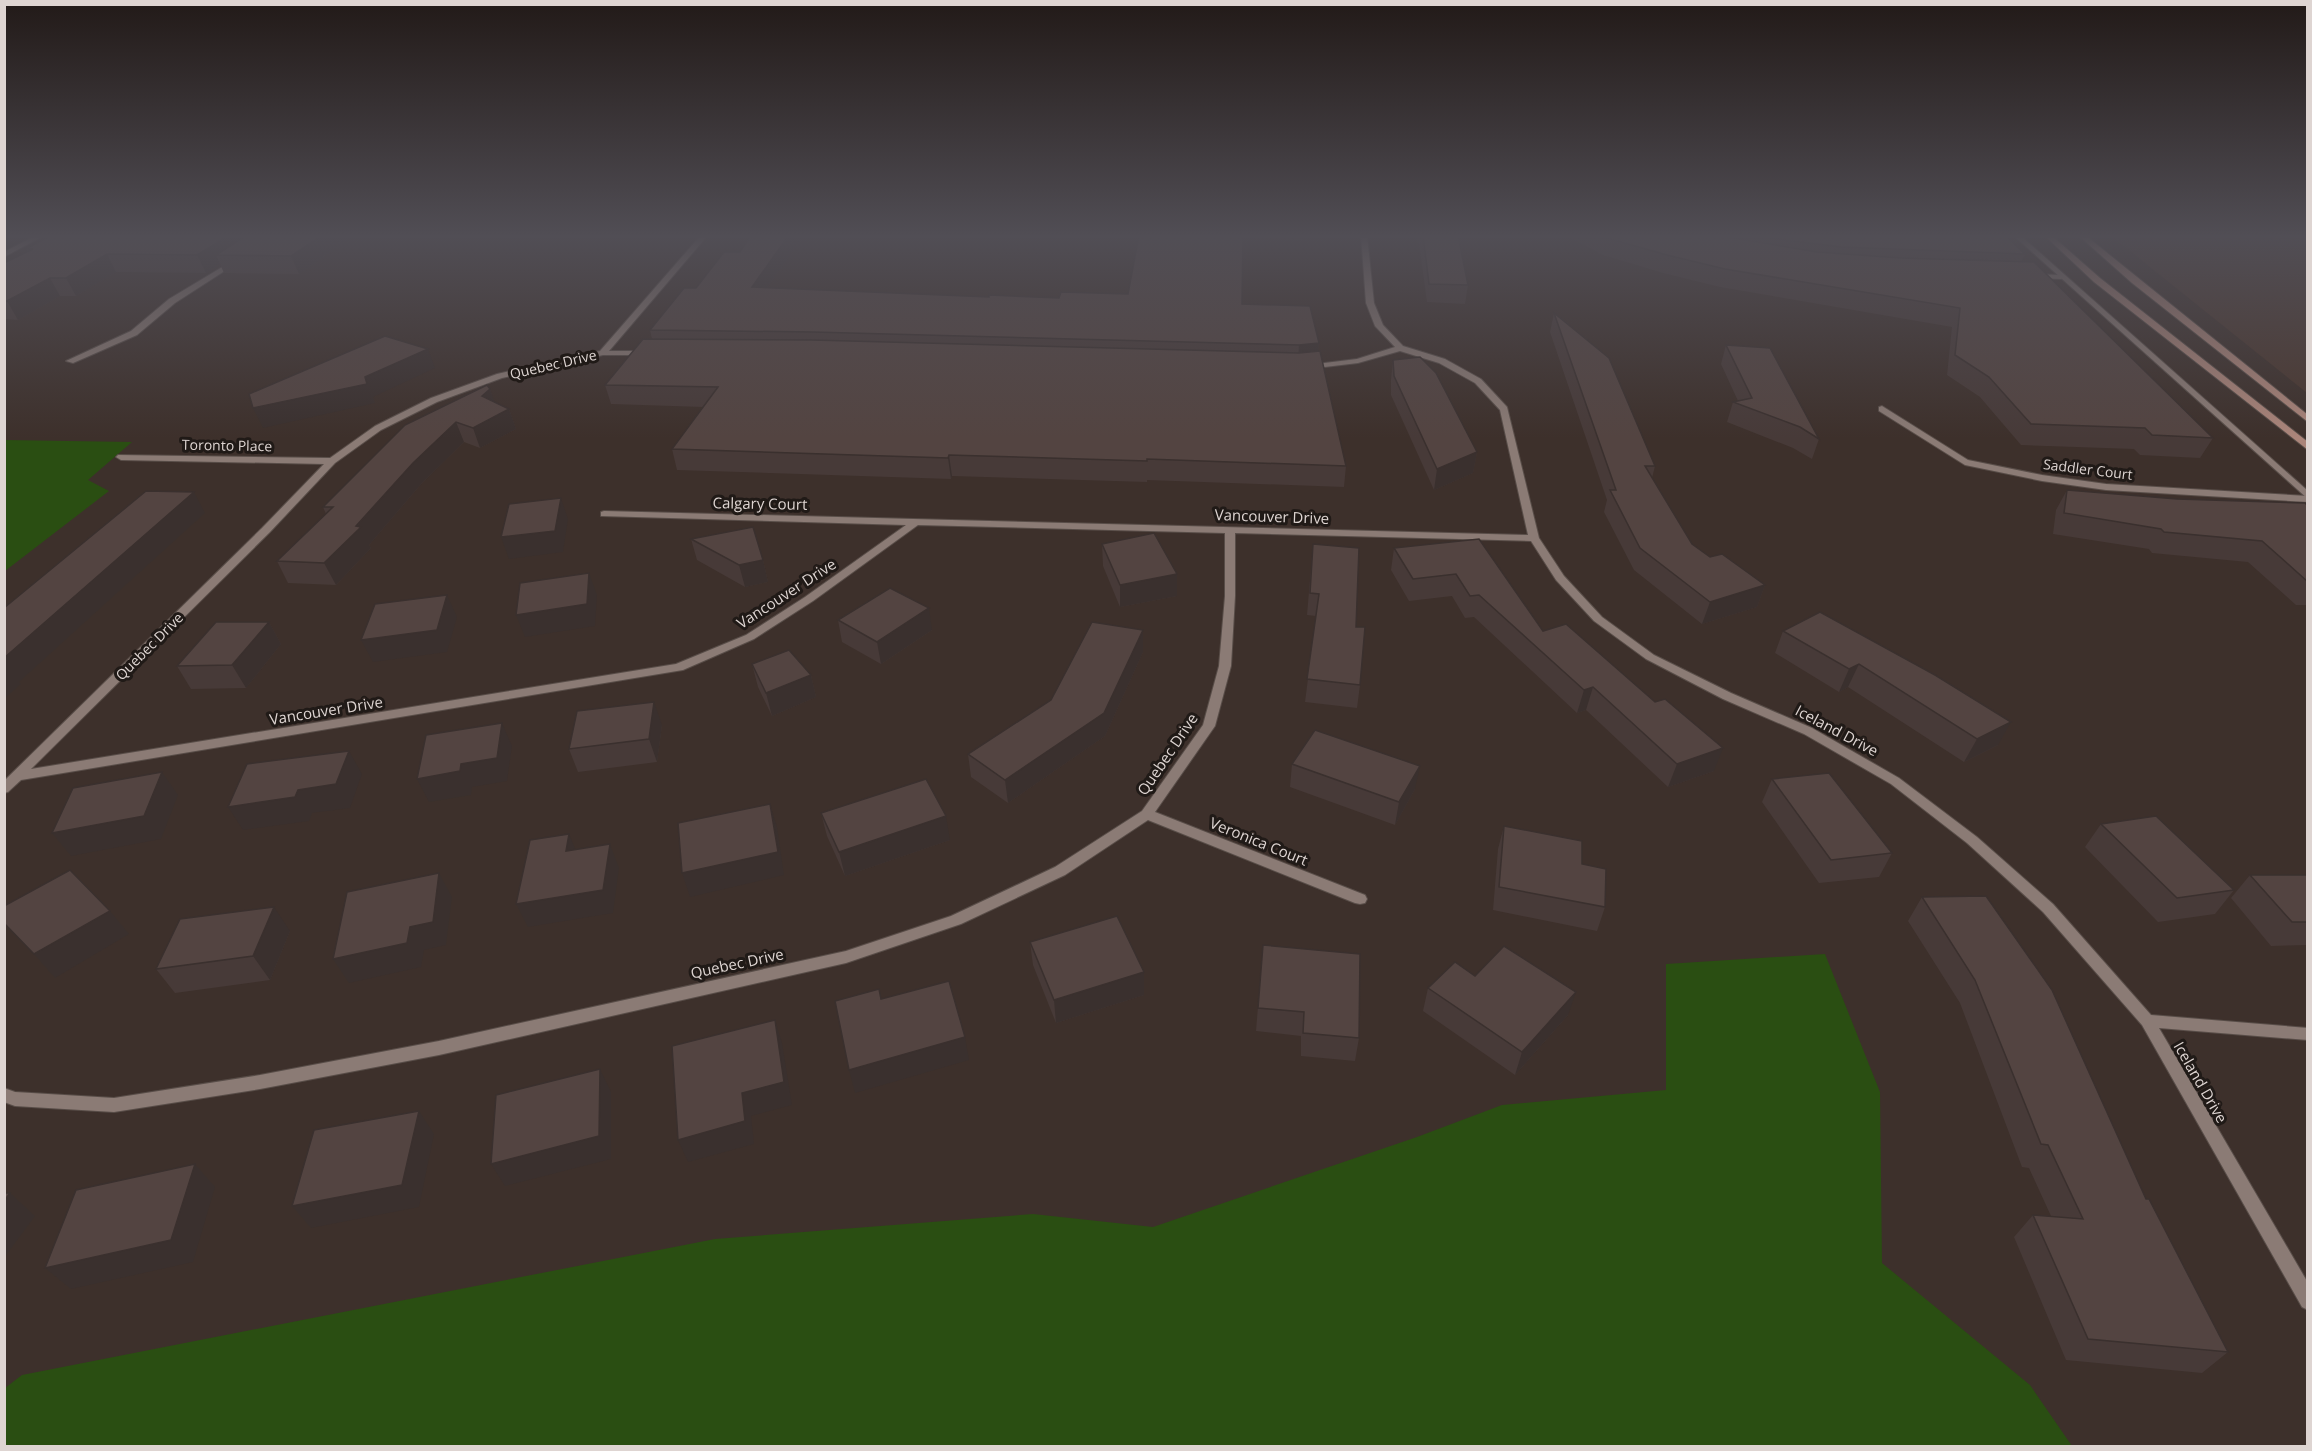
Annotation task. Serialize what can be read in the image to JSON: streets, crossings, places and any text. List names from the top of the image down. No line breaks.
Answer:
{"streets":{"street":["Quebec Drive","Toronto Place","Saddler Court","Calgary Court","Vancouver Drive","Iceland Drive","Veronica Court"]},"crossings":[["Quebec Drive","Toronto Place"],["Quebec Drive","Vancouver Drive"],["Quebec Drive","Veronica Court"],["Calgary Court","Vancouver Drive"],["Vancouver Drive","Iceland Drive"]]}
